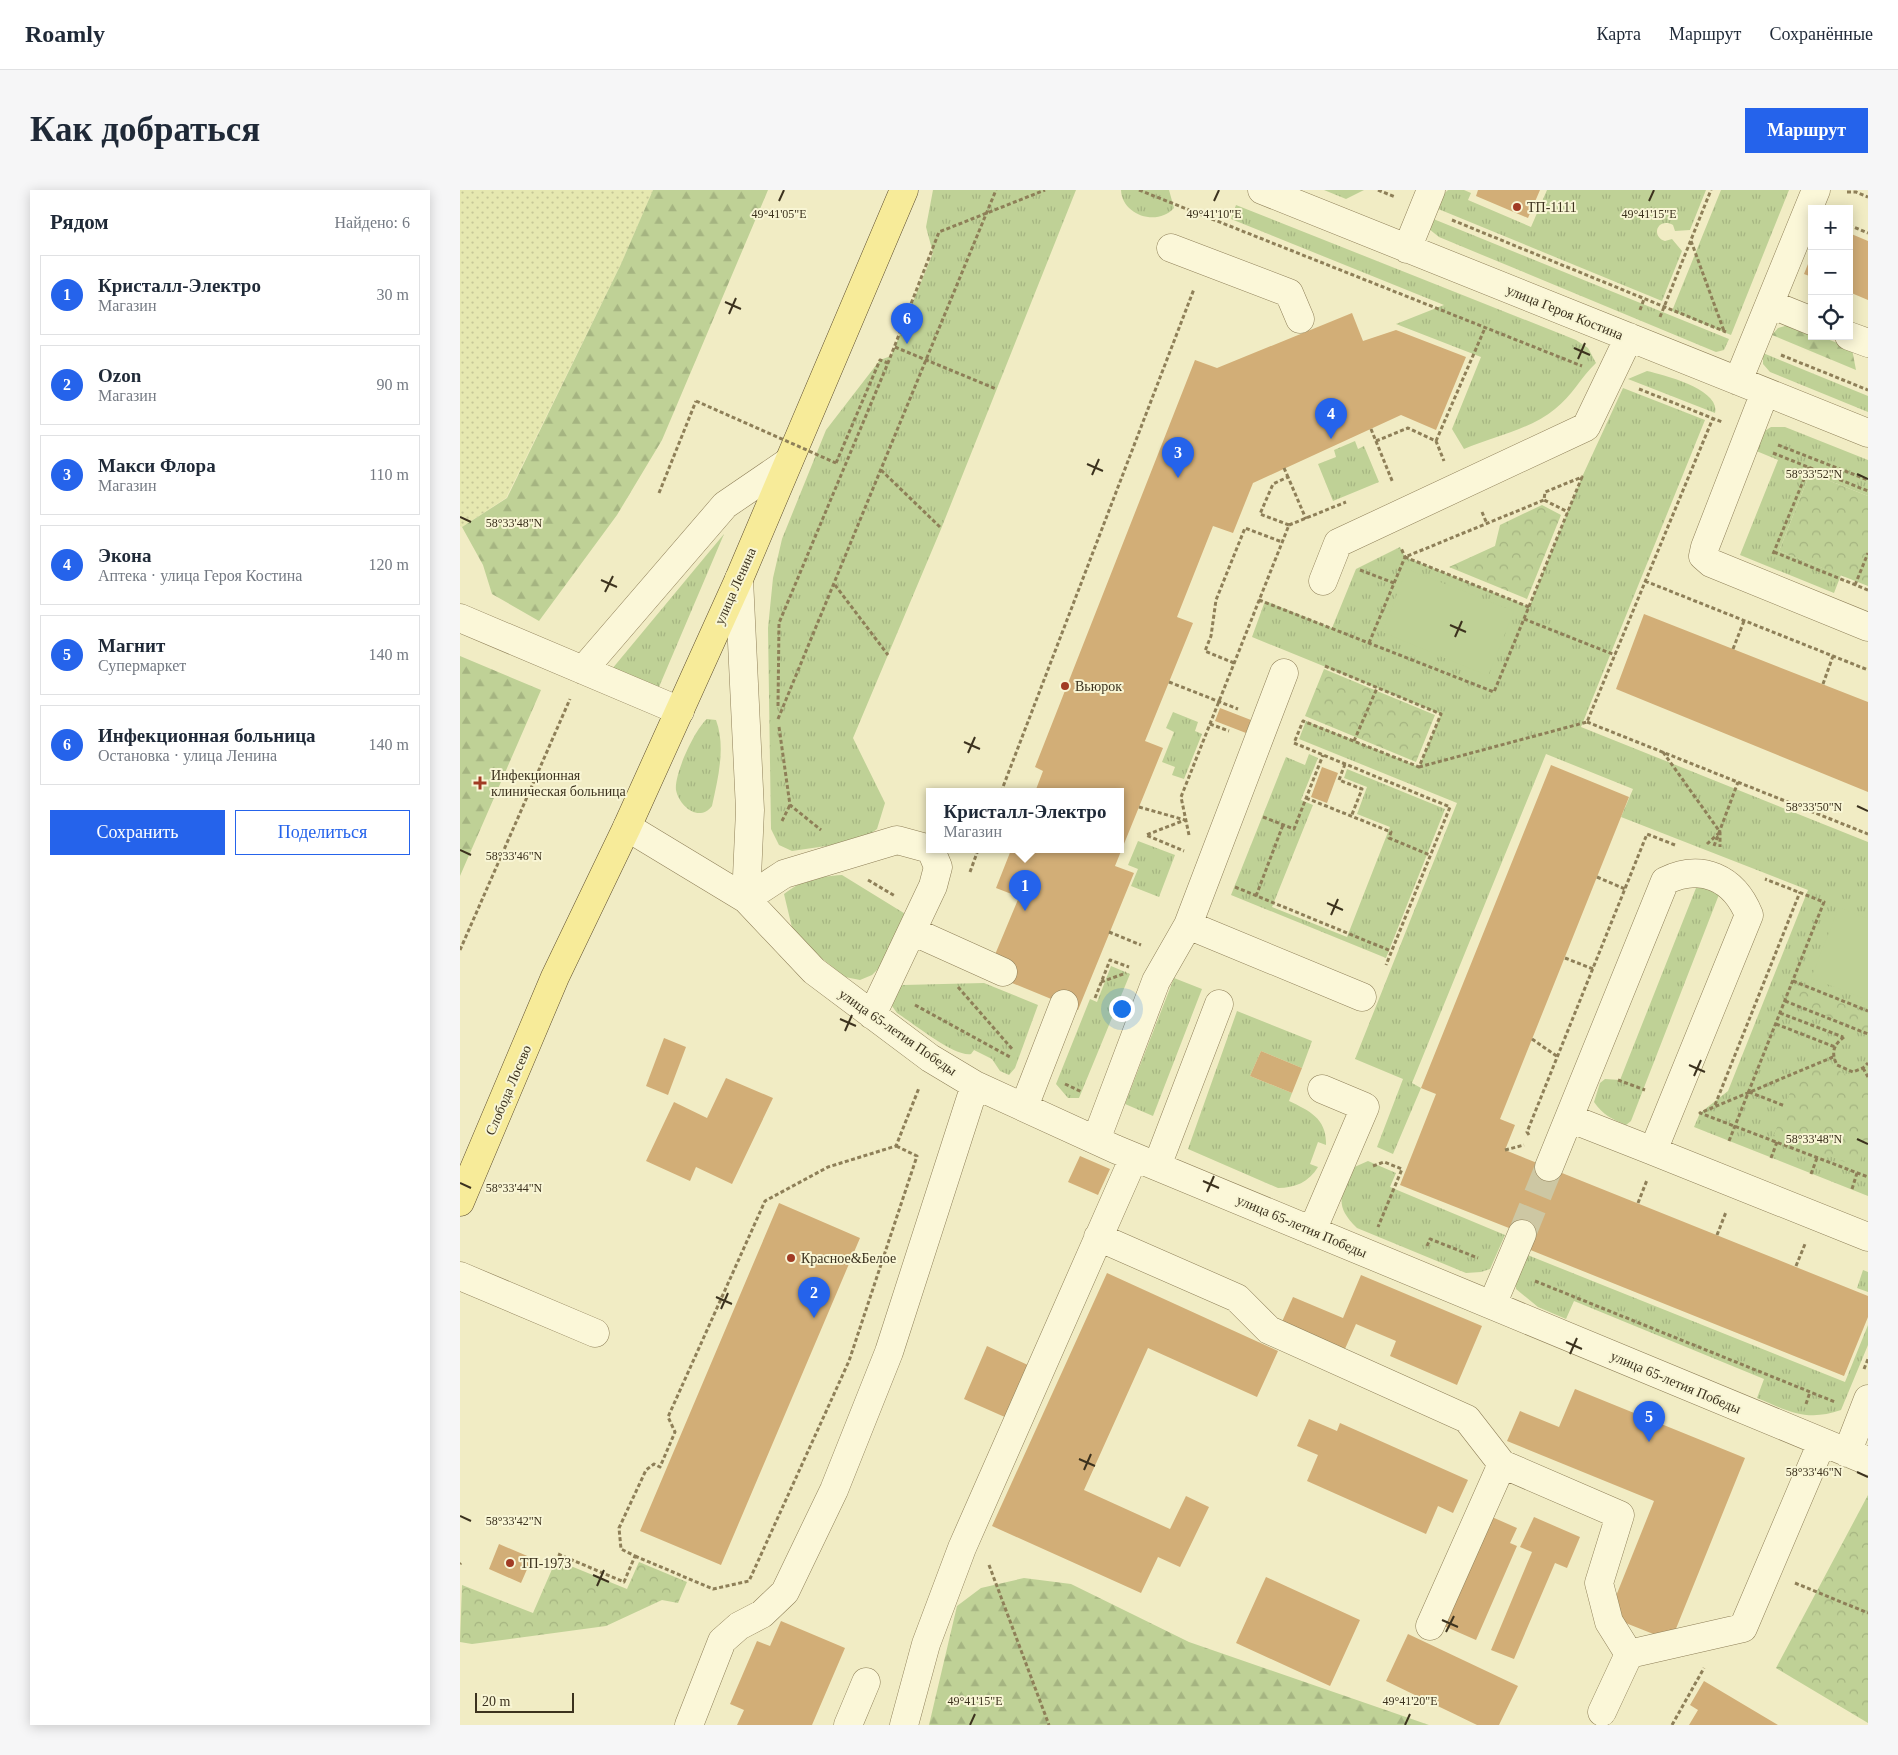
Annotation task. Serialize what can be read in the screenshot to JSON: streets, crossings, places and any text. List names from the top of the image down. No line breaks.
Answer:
{"streets":{"main road":["улица Ленина","Слобода Лосево"],"street":["улица Героя Костина","улица 65-летия Победы"]},"crossings":[["улица Ленина","улица 65-летия Победы"],["улица Ленина","Слобода Лосево"]],"places":{"other":["ТП-1111","Вьюрок","Красное&Белое","ТП-1973"],"health":["Инфекционная клиническая больница"]},"scale_bar":"20 m","page":{"header":"Roamly","nav":["Карта","Маршрут","Сохранённые"],"buttons":["Маршрут",["Сохранить","Поделиться"]],"title":"Как добраться","heading":["Рядом","Найдено: 6"],"map_buttons":["+","−"],"list":[{"mark":"1","name":"Кристалл-Электро","note":"Магазин","value":"30 m"},{"mark":"2","name":"Ozon","note":"Магазин","value":"90 m"},{"mark":"3","name":"Макси Флора","note":"Магазин","value":"110 m"},{"mark":"4","name":"Экона","note":"Аптека · улица Героя Костина","value":"120 m"},{"mark":"5","name":"Магнит","note":"Супермаркет","value":"140 m"},{"mark":"6","name":"Инфекционная больница","note":"Остановка · улица Ленина","value":"140 m"}],"pins":["6","4","3","1","2","5"],"popup":["Кристалл-Электро","Магазин"],"scale":"20 m"},"coordinates":["49°41'05\"E","49°41'10\"E","49°41'15\"E","58°33'52\"N","58°33'48\"N","58°33'50\"N","58°33'46\"N","58°33'44\"N","58°33'42\"N","49°41'20\"E"]}
